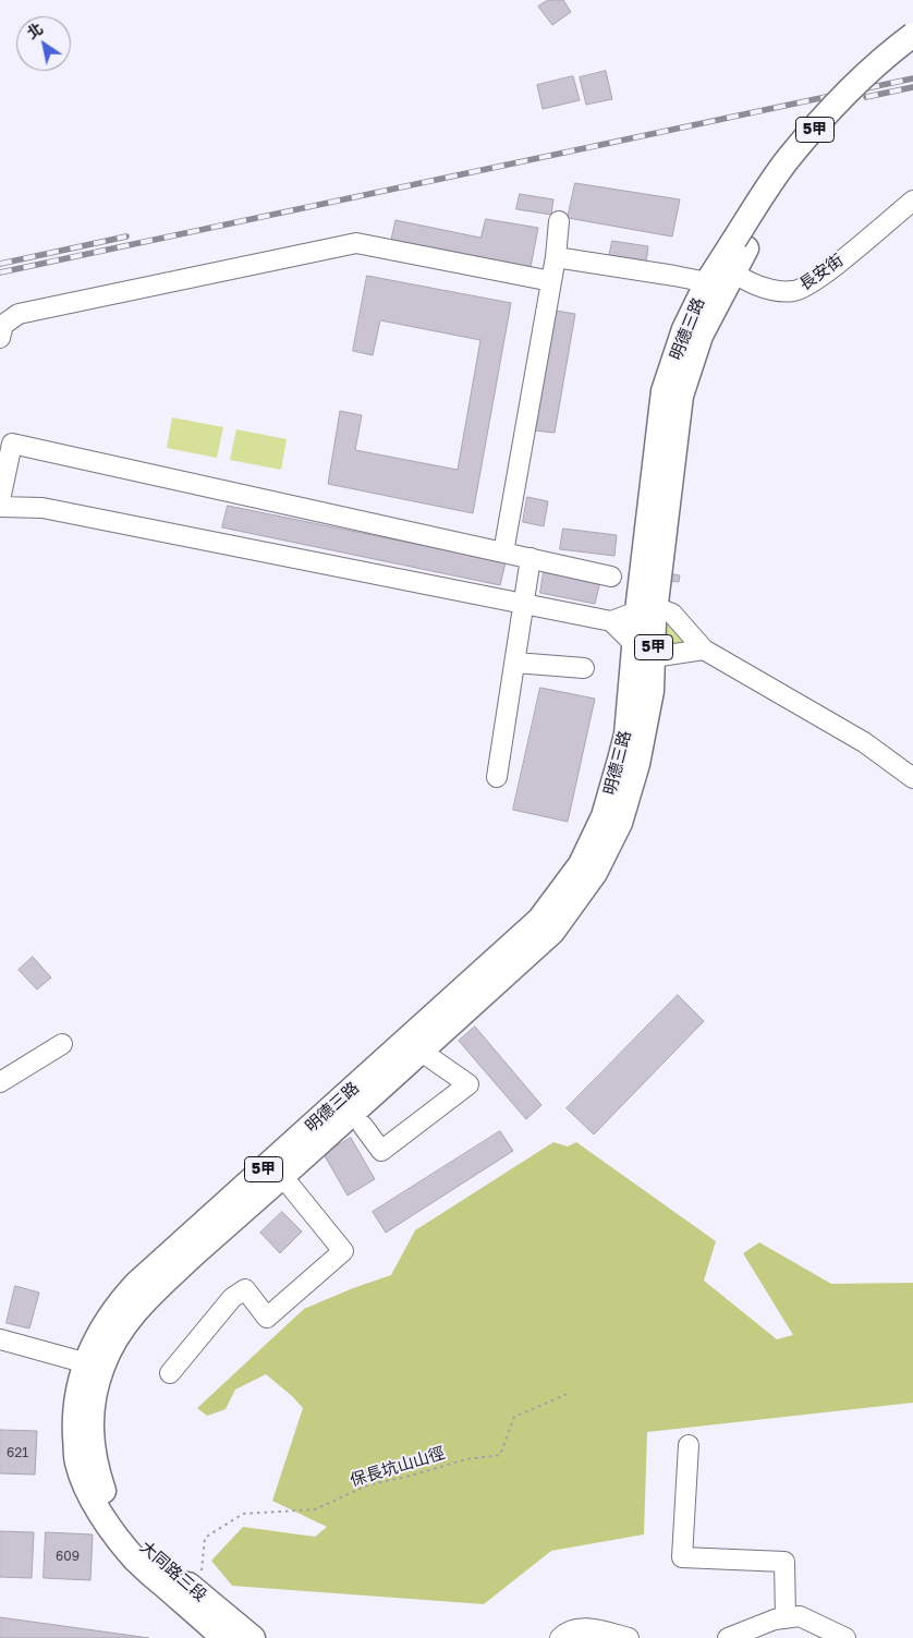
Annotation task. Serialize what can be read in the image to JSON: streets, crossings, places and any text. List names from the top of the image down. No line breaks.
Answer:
{"streets":{"main road":["5甲","明德三路","大同路三段"],"street":["長安街"],"path":["保長坑山山徑"]},"crossings":[["長安街","明德三路"],["明德三路","大同路三段"],["保長坑山山徑","大同路三段"]],"house_numbers":["621","609"],"north":"top left"}
